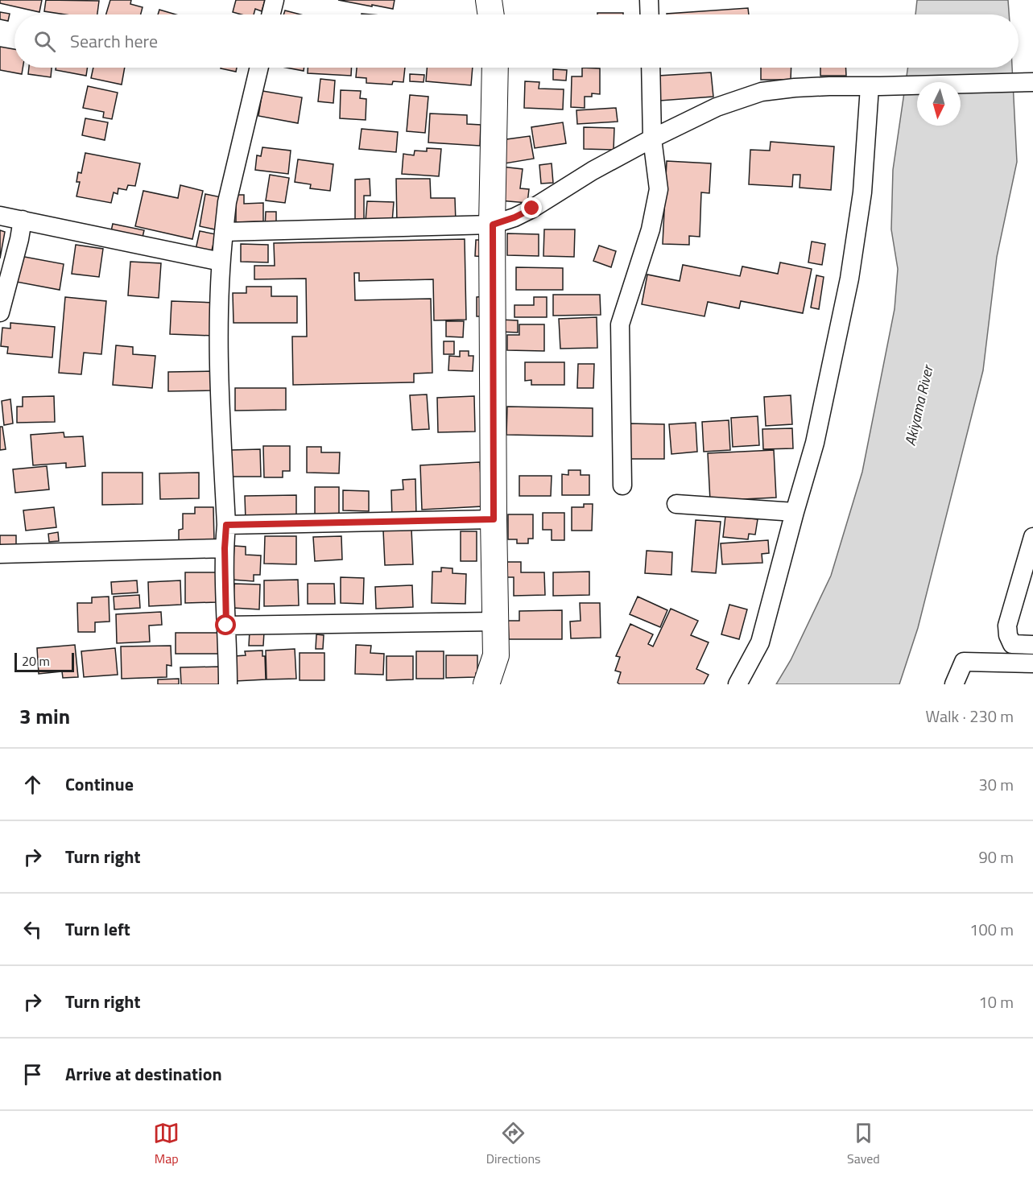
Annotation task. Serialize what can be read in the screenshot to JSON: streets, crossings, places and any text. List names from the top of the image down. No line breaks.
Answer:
{"water":["Akiyama River"],"scale_bar":"20 m","north":"bottom","page":{"search":"Search here","scale":"20 m","heading":["3 min","Walk · 230 m"],"list":[["Continue","30 m"],["Turn right","90 m"],["Turn left","100 m"],["Turn right","10 m"],"Arrive at destination"],"nav":["Map","Directions","Saved"]}}
